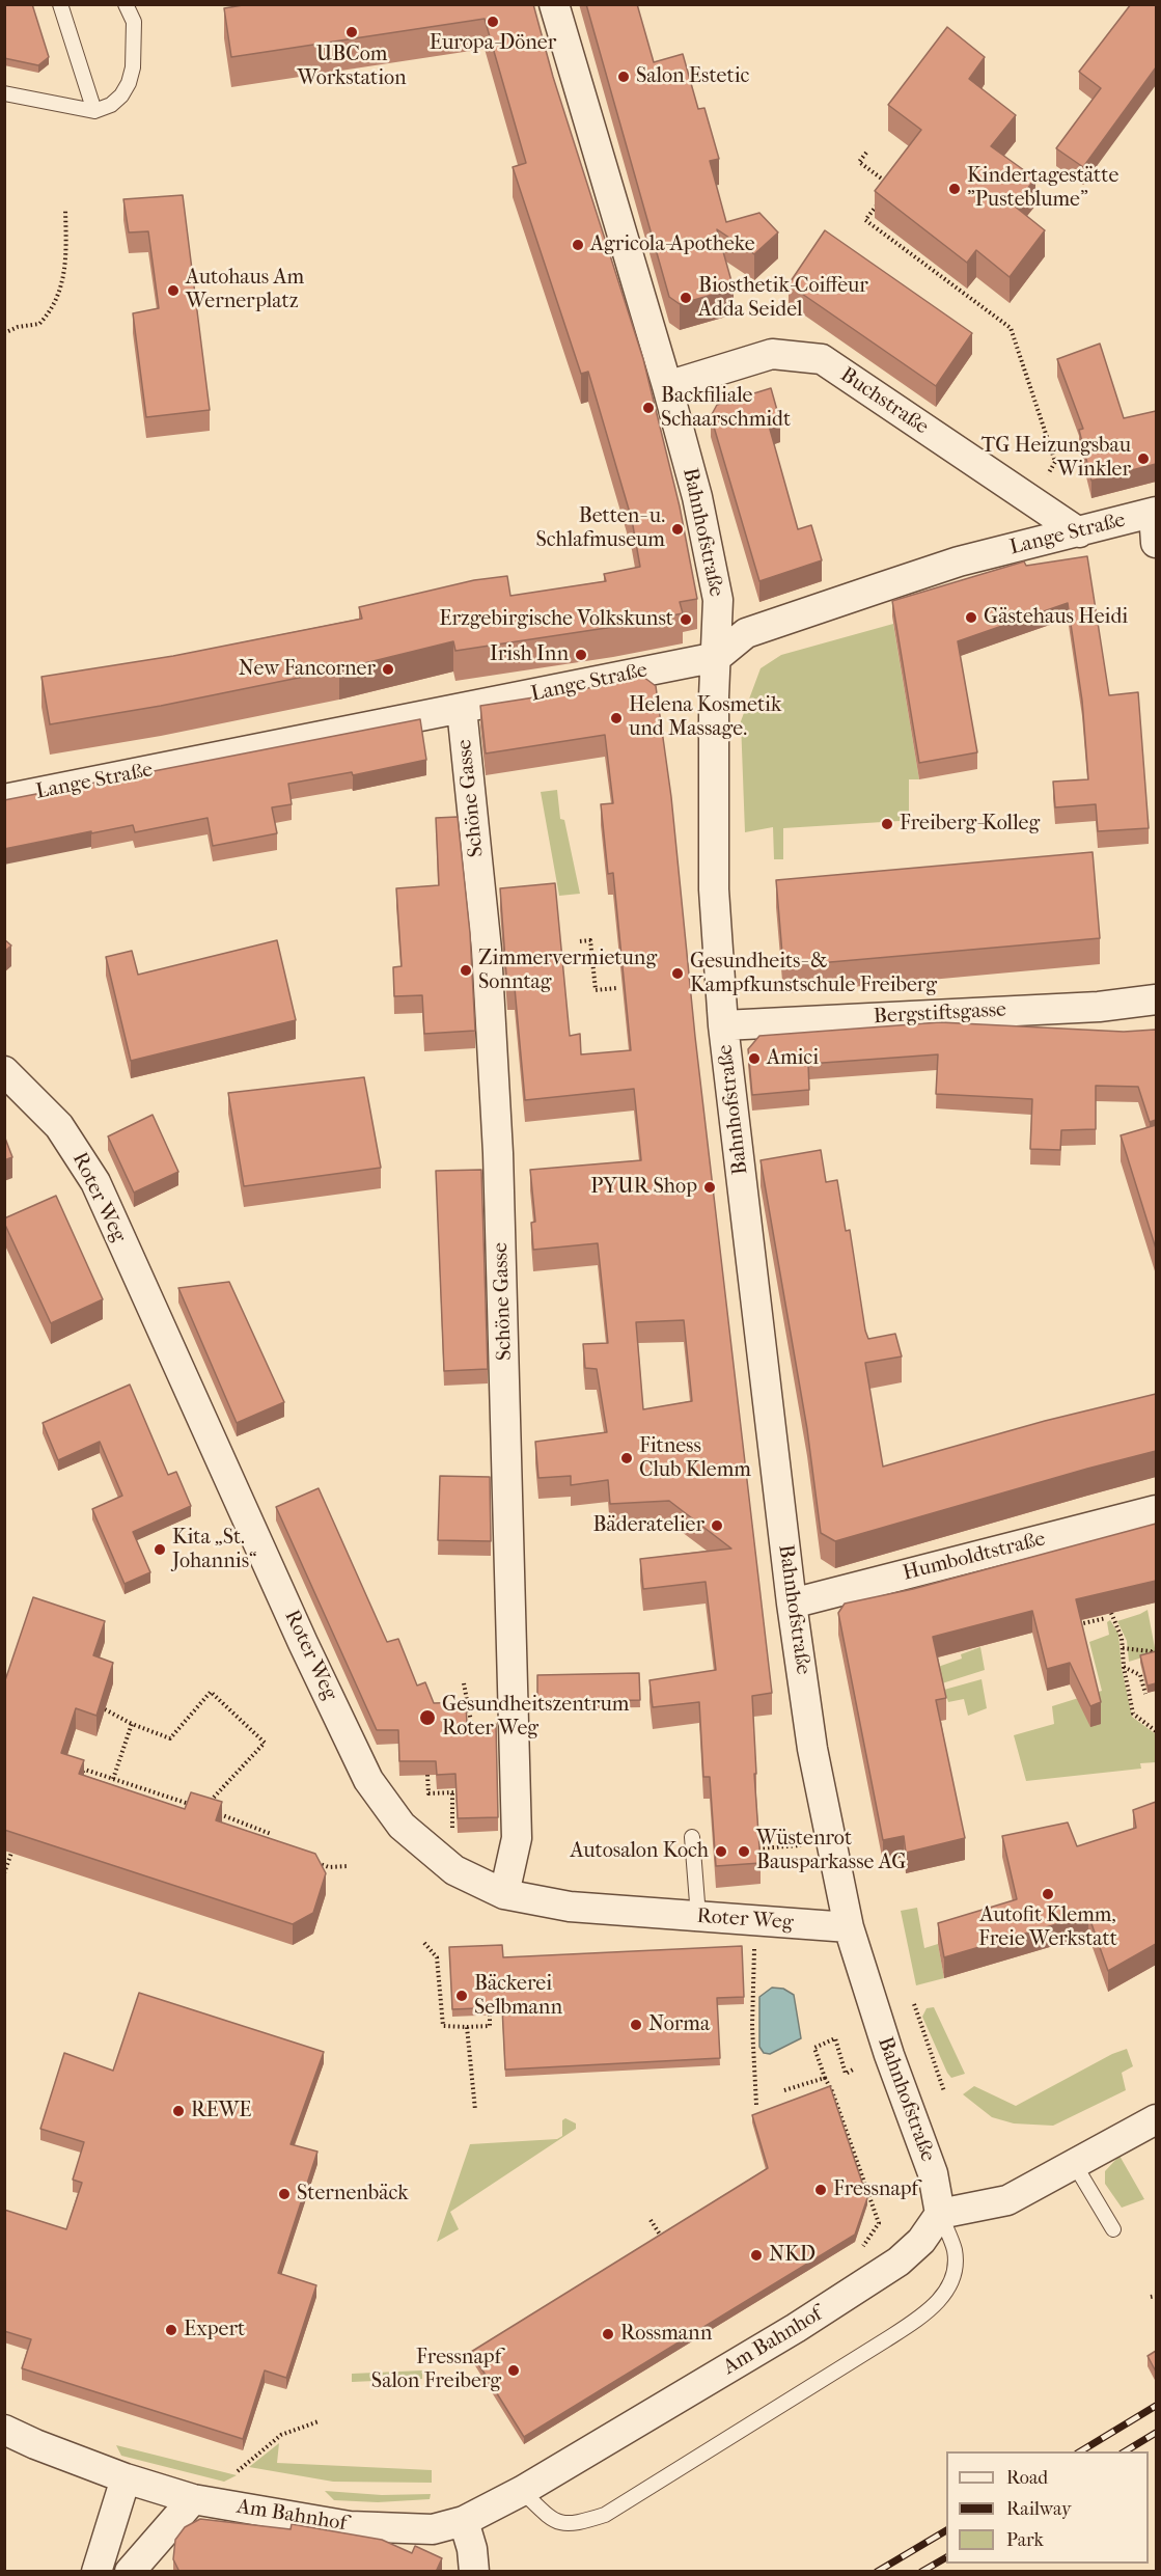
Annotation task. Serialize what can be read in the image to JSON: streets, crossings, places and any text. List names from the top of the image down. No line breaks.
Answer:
{"streets":{"street":["Buchstraße","Bahnhofstraße","Lange Straße","Schöne Gasse","Bergstiftsgasse","Roter Weg","Humboldtstraße","Am Bahnhof"]},"crossings":[["Buchstraße","Bahnhofstraße"],["Buchstraße","Lange Straße"],["Bahnhofstraße","Lange Straße"],["Bahnhofstraße","Bergstiftsgasse"],["Bahnhofstraße","Roter Weg"],["Bahnhofstraße","Humboldtstraße"],["Bahnhofstraße","Am Bahnhof"],["Lange Straße","Schöne Gasse"],["Schöne Gasse","Roter Weg"]],"places":["Europa-Döner","UBCom Workstation","Salon Estetic","Kindertagestätte \"Pusteblume\"","Agricola-Apotheke","Autohaus Am Wernerplatz","Biosthetik-Coiffeur Adda Seidel","Backfiliale Schaarschmidt","TG Heizungsbau Winkler","Betten- u. Schlafmuseum","Gästehaus Heidi","Erzgebirgische Volkskunst","Irish Inn","New Fancorner","Helena Kosmetik und Massage.","Freiberg-Kolleg","Zimmervermietung Sonntag","Gesundheits- & Kampfkunstschule Freiberg","Amici","PYUR Shop","Fitness Club Klemm","Bäderatelier","Kita „St. Johannis“","Gesundheitszentrum Roter Weg","Autosalon Koch","Wüstenrot Bausparkasse AG","Autofit Klemm, Freie Werkstatt","Bäckerei Selbmann","Norma","REWE","Fressnapf","Sternenbäck","NKD","Expert","Rossmann","Fressnapf Salon Freiberg"],"legend":["Road","Railway","Park"]}
